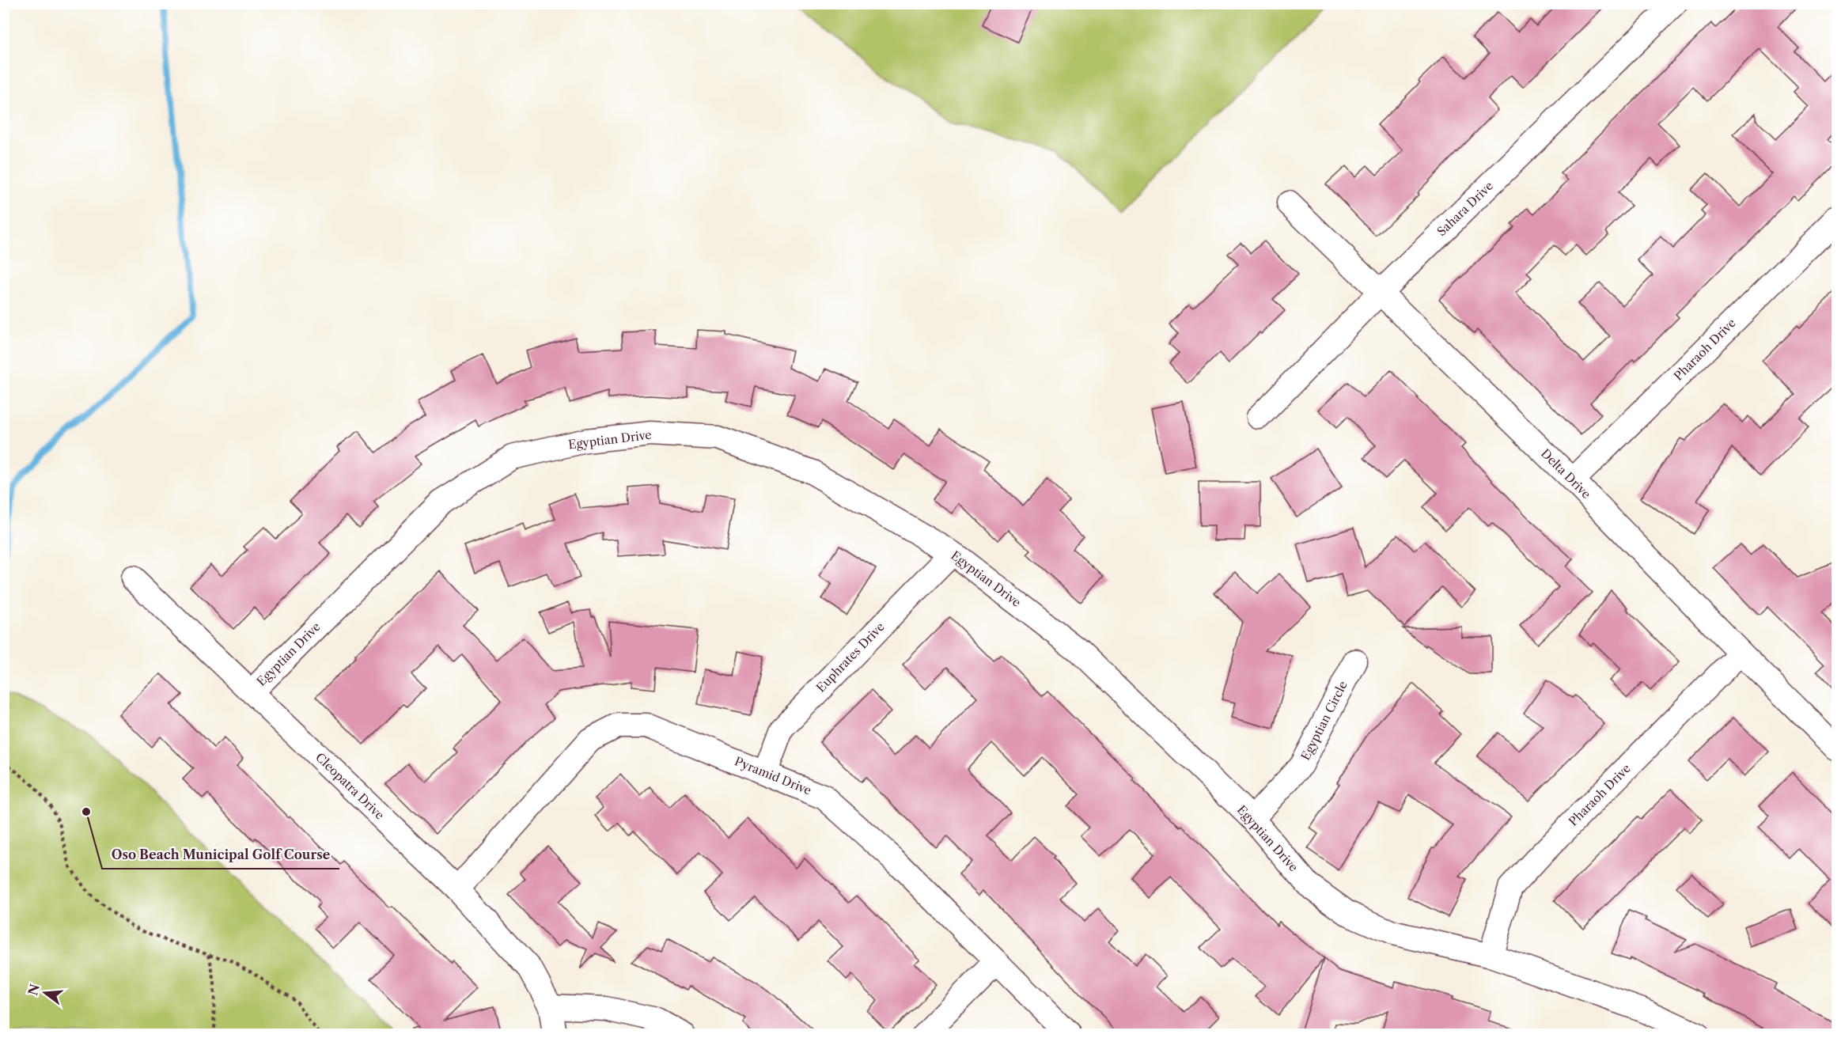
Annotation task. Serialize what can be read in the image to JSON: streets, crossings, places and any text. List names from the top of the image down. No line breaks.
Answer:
{"streets":{"street":["Sahara Drive","Pharaoh Drive","Egyptian Drive","Delta Drive","Euphrates Drive","Egyptian Circle","Pyramid Drive","Cleopatra Drive"]},"crossings":[["Sahara Drive","Delta Drive"],["Pharaoh Drive","Egyptian Drive"],["Pharaoh Drive","Delta Drive"],["Egyptian Drive","Euphrates Drive"],["Egyptian Drive","Egyptian Circle"],["Egyptian Drive","Cleopatra Drive"],["Euphrates Drive","Pyramid Drive"],["Pyramid Drive","Cleopatra Drive"]],"places":["Oso Beach Municipal Golf Course"],"north":"left"}
